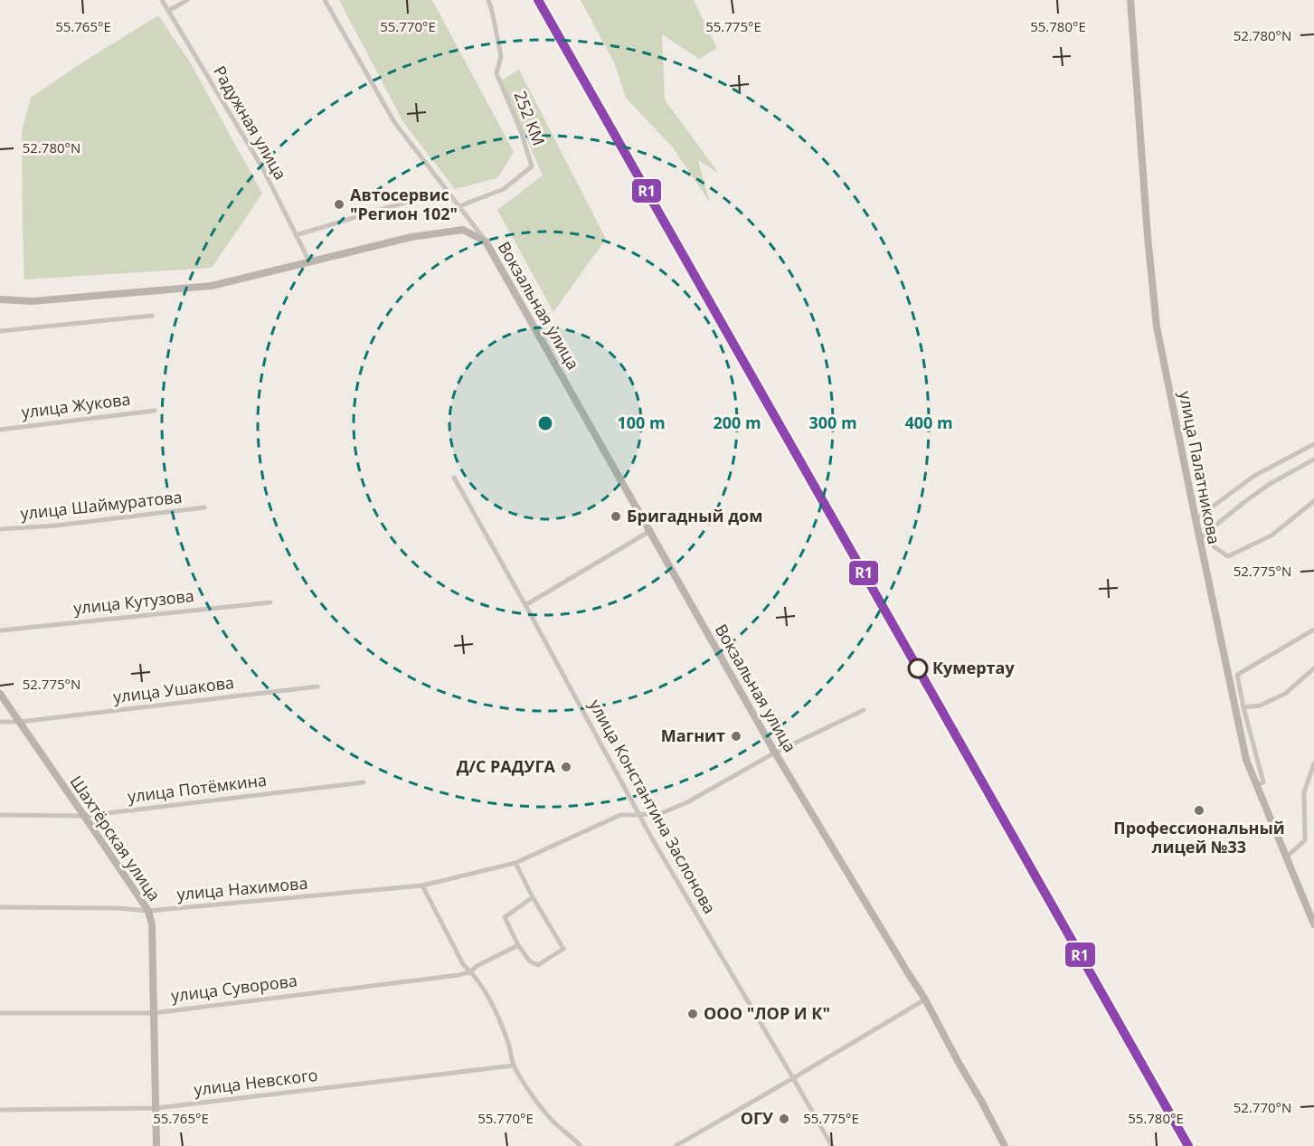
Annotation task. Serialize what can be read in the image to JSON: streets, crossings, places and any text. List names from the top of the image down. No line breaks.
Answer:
{"streets":{"main road":["Вокзальная улица","улица Палатникова","Шахтёрская улица"],"street":["252 КМ","Радужная улица","улица Жукова","улица Шаймуратова","улица Кутузова","улица Ушакова","улица Потёмкина","улица Константина Заслонова","улица Нахимова","улица Суворова","улица Невского"]},"crossings":[["Вокзальная улица","улица Нахимова"],["улица Ушакова","Шахтёрская улица"],["улица Потёмкина","Шахтёрская улица"],["улица Константина Заслонова","улица Нахимова"],["Шахтёрская улица","улица Нахимова"],["Шахтёрская улица","улица Суворова"],["Шахтёрская улица","улица Невского"]],"places":["Автосервис \"Регион 102\"","Бригадный дом","Кумертау","Магнит","Д/С РАДУГА","Профессиональный лицей №33","ООО \"ЛОР И К\"","ОГУ"],"lines":["transit line R1"],"coordinates":["55.765°E","55.770°E","55.775°E","55.780°E","52.780°N","52.775°N","52.770°N"],"rings":["100 m","200 m","300 m","400 m"]}
